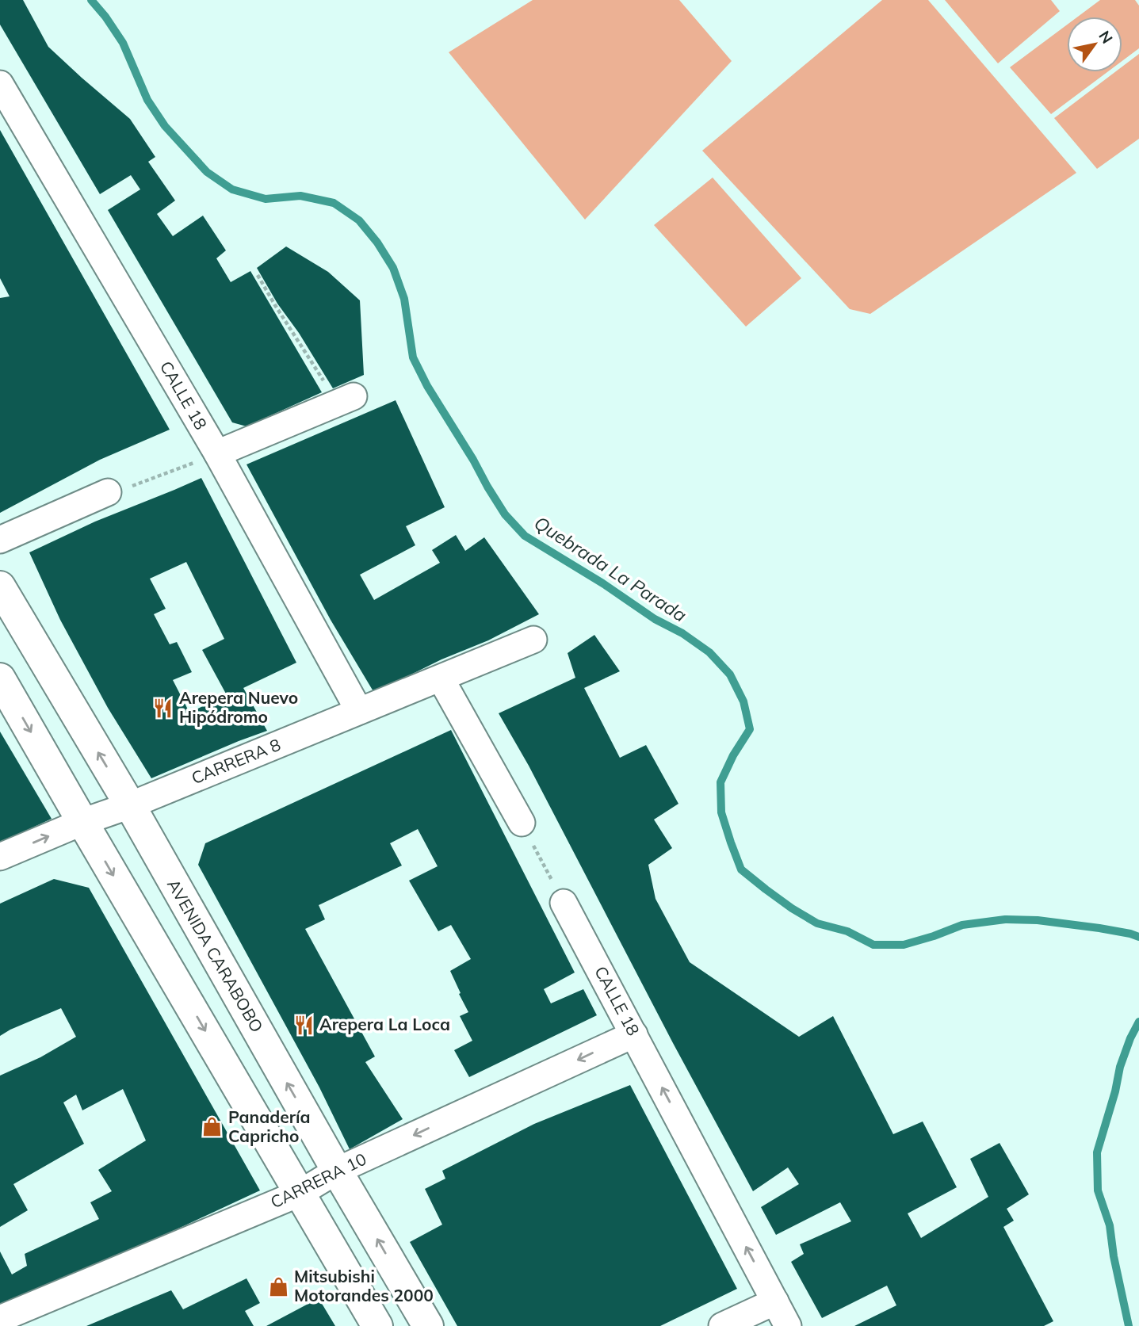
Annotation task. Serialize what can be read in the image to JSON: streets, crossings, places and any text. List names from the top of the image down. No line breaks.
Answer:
{"streets":{"main road":["AVENIDA CARABOBO"],"street":["CALLE 18","CARRERA 8","CARRERA 10"]},"crossings":[["CALLE 18","CARRERA 8"],["CALLE 18","CARRERA 10"],["CARRERA 8","AVENIDA CARABOBO"],["AVENIDA CARABOBO","CARRERA 10"]],"one_way":["CARRERA 10"],"water":["Quebrada La Parada"],"places":{"restaurant":["Arepera Nuevo Hipódromo","Arepera La Loca"],"shop":["Panadería Capricho","Mitsubishi Motorandes 2000"]},"north":"top right"}
